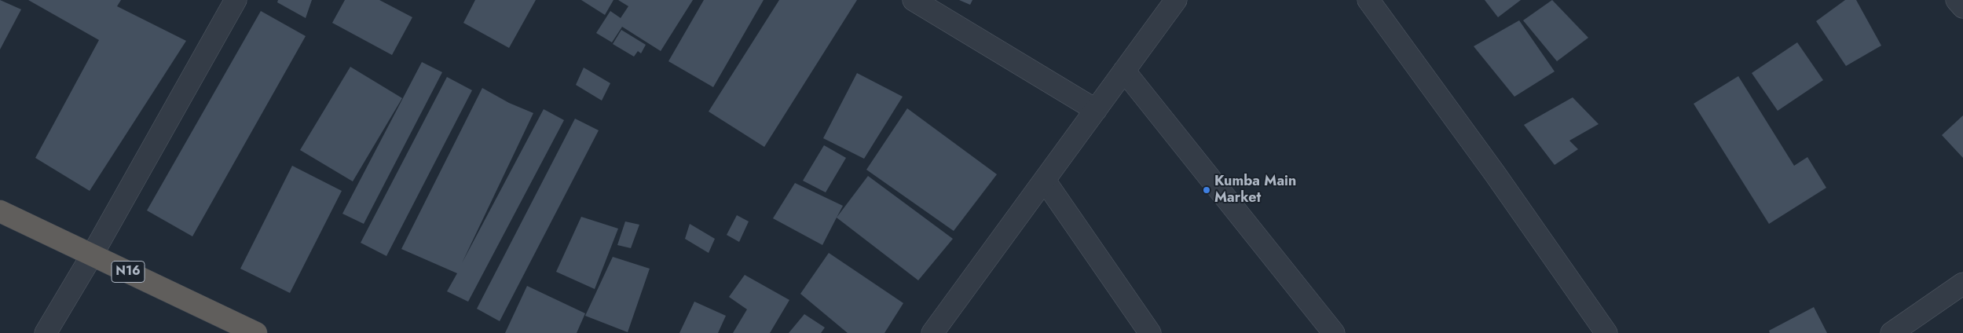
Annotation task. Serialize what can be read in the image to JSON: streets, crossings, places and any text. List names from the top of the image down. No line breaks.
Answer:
{"streets":{"highway":["N16"]},"places":["Kumba Main Market"]}
